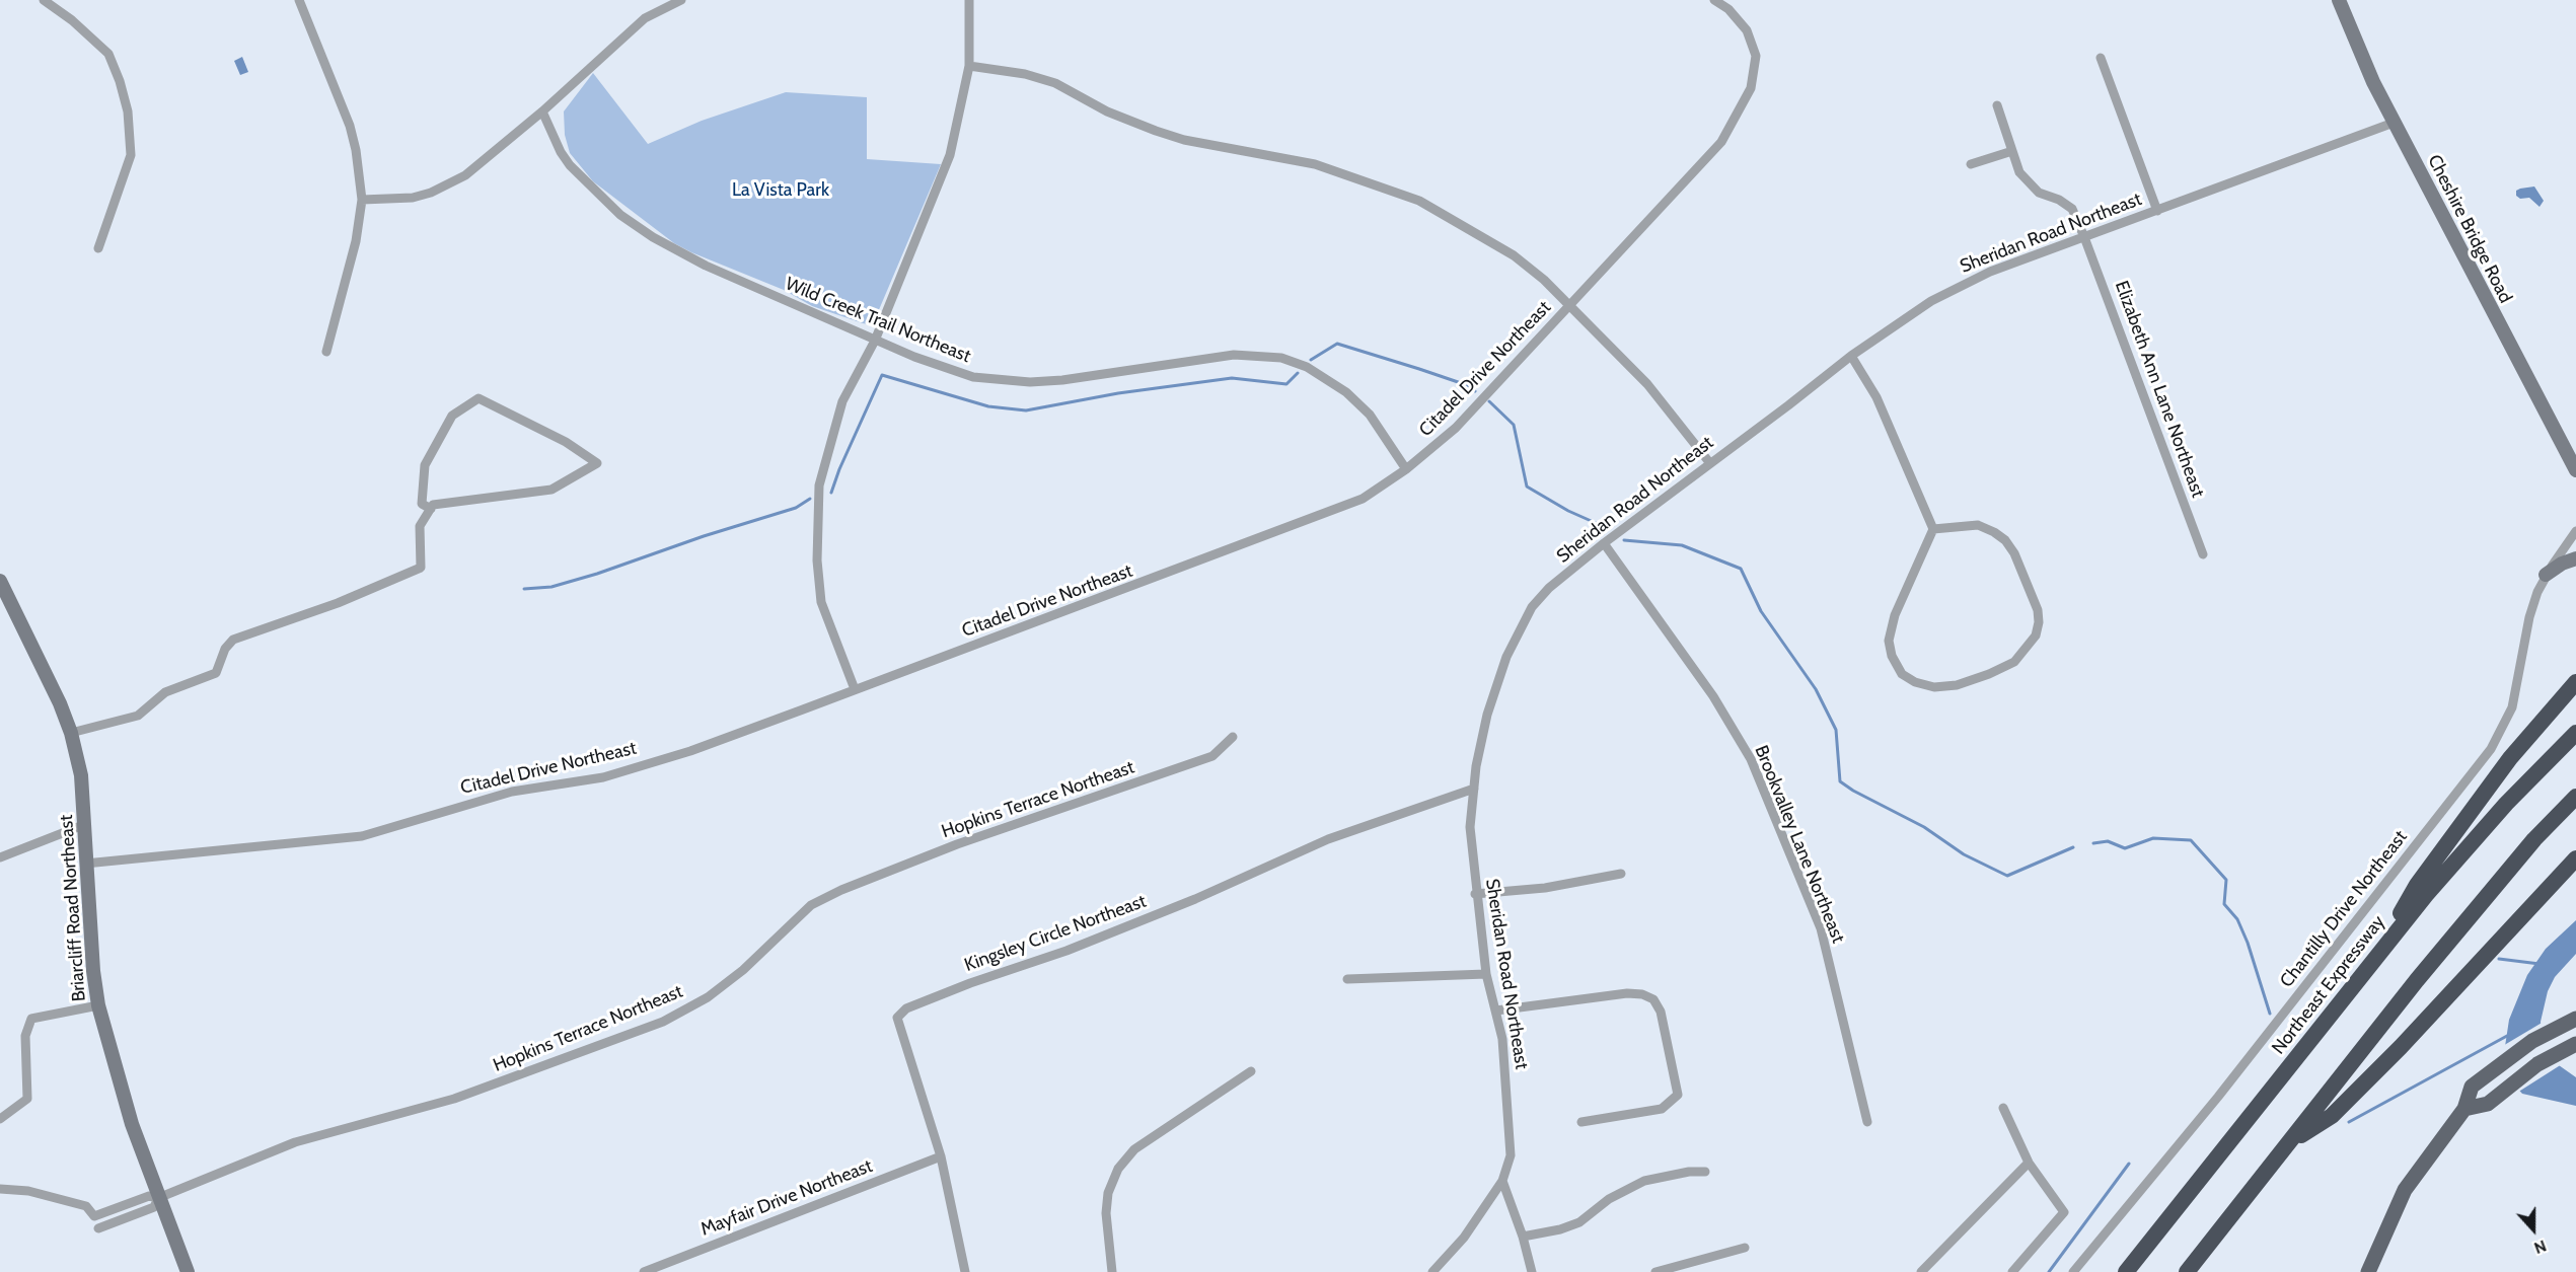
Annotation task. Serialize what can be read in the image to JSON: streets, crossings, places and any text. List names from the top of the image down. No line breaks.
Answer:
{"streets":{"highway":["Northeast Expressway"],"main road":["Cheshire Bridge Road","Briarcliff Road Northeast"],"street":["Sheridan Road Northeast","Wild Creek Trail Northeast","Citadel Drive Northeast","Elizabeth Ann Lane Northeast","Hopkins Terrace Northeast","Brookvalley Lane Northeast","Chantilly Drive Northeast","Kingsley Circle Northeast","Mayfair Drive Northeast"]},"crossings":[["Cheshire Bridge Road","Sheridan Road Northeast"],["Sheridan Road Northeast","Elizabeth Ann Lane Northeast"],["Sheridan Road Northeast","Brookvalley Lane Northeast"],["Sheridan Road Northeast","Kingsley Circle Northeast"],["Wild Creek Trail Northeast","Citadel Drive Northeast"],["Citadel Drive Northeast","Briarcliff Road Northeast"],["Hopkins Terrace Northeast","Briarcliff Road Northeast"],["Kingsley Circle Northeast","Mayfair Drive Northeast"]],"parks":["La Vista Park"],"north":"bottom"}
